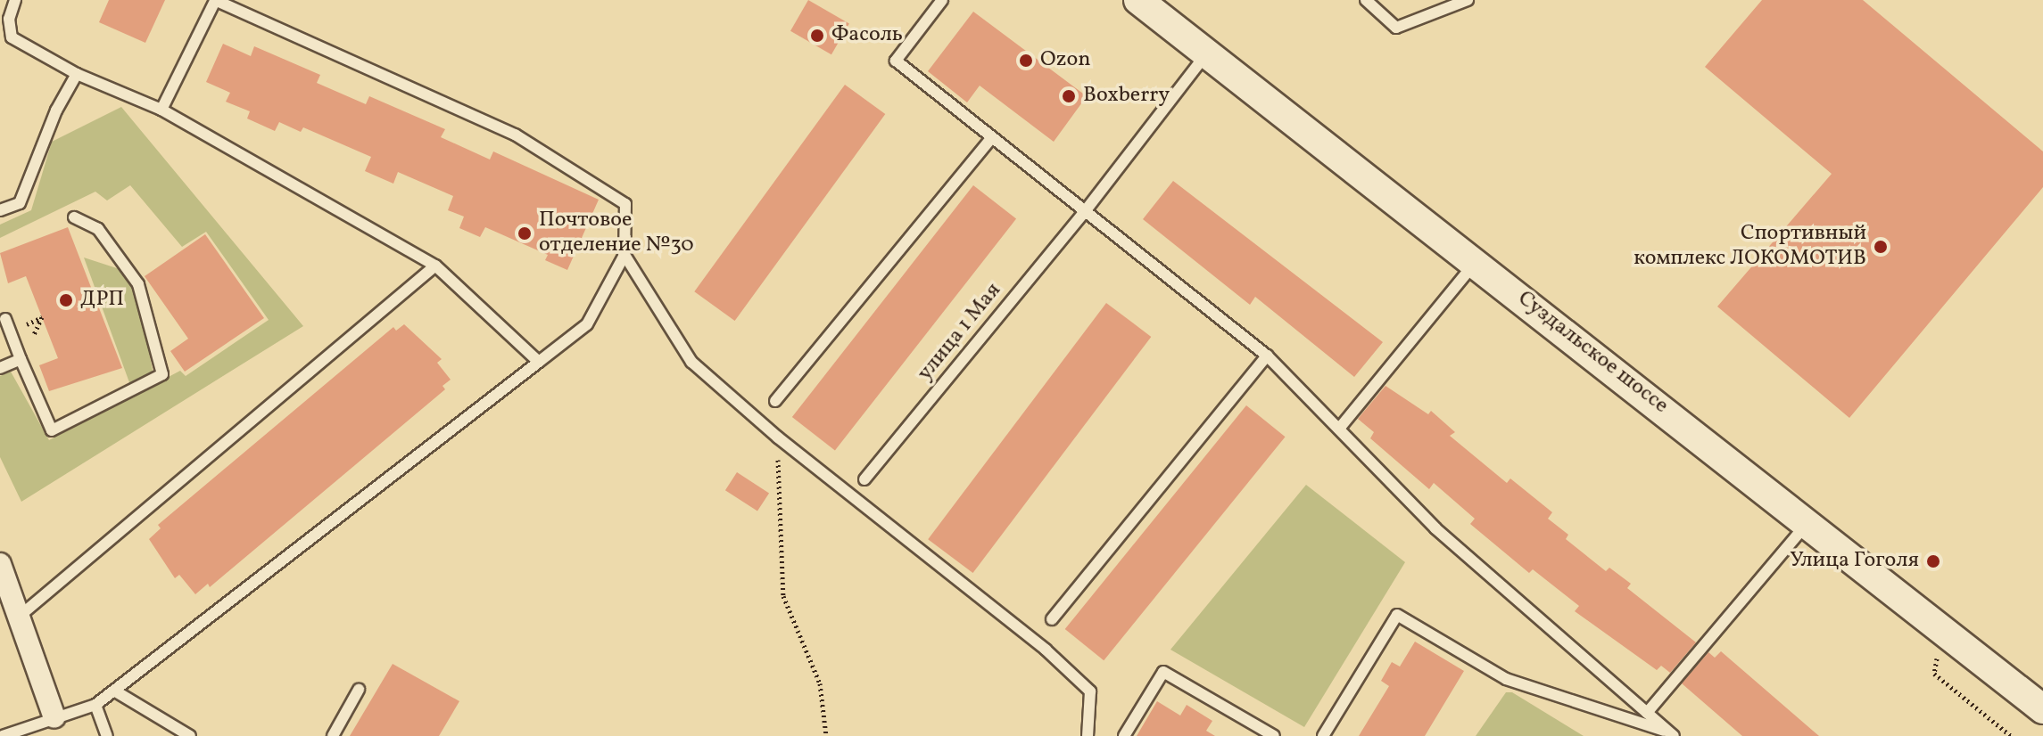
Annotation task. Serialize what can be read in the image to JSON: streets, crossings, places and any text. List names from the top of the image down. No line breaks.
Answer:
{"streets":{"main road":["Суздальское шоссе"],"lane":["улица 1 Мая"]},"crossings":[["улица 1 Мая","Суздальское шоссе"]],"places":["Фасоль","Ozon","Boxberry","Почтовое отделение №30","Спортивный комплекс ЛОКОМОТИВ","ДРП","Улица Гоголя"]}
